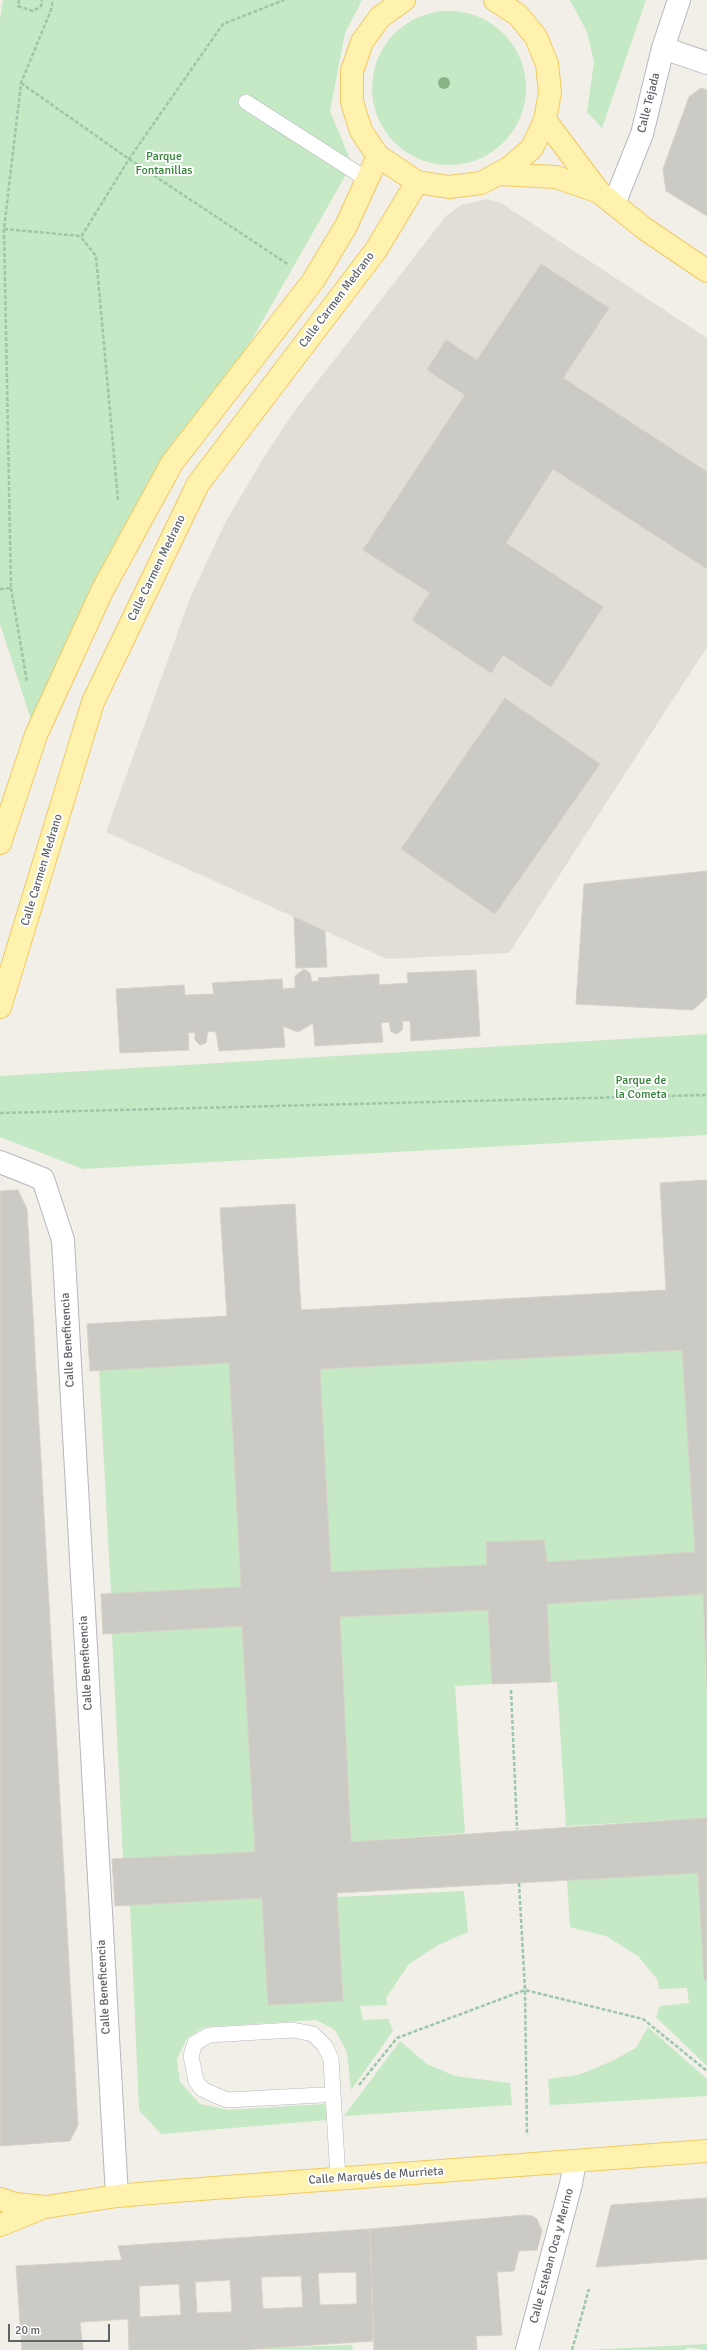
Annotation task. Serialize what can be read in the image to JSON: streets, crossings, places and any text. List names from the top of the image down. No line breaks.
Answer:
{"streets":{"main road":["Calle Carmen Medrano","Calle Marqués de Murrieta"],"street":["Calle Tejada","Calle Beneficencia","Calle Esteban Oca y Merino"]},"crossings":[["Calle Beneficencia","Calle Marqués de Murrieta"],["Calle Marqués de Murrieta","Calle Esteban Oca y Merino"]],"parks":["Parque Fontanillas","Parque de la Cometa"],"scale_bar":"20 m"}
